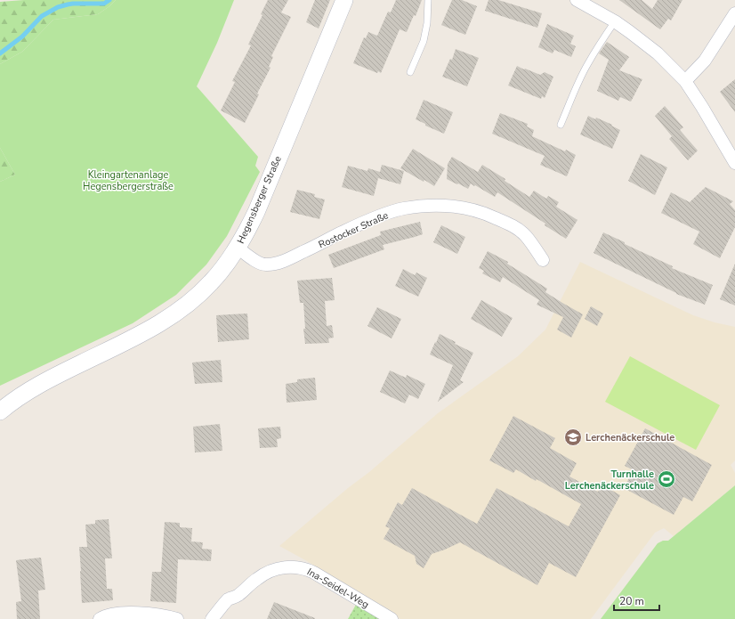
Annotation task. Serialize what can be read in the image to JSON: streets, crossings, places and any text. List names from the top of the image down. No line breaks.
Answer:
{"streets":{"street":["Hegensberger Straße","Rostocker Straße","Ina-Seidel-Weg"]},"crossings":[["Hegensberger Straße","Rostocker Straße"]],"parks":["Kleingartenanlage Hegensbergerstraße"],"places":{"school or university":["Lerchenäckerschule"],"sports":["Turnhalle Lerchenäckerschule"]},"scale_bar":"20 m"}
